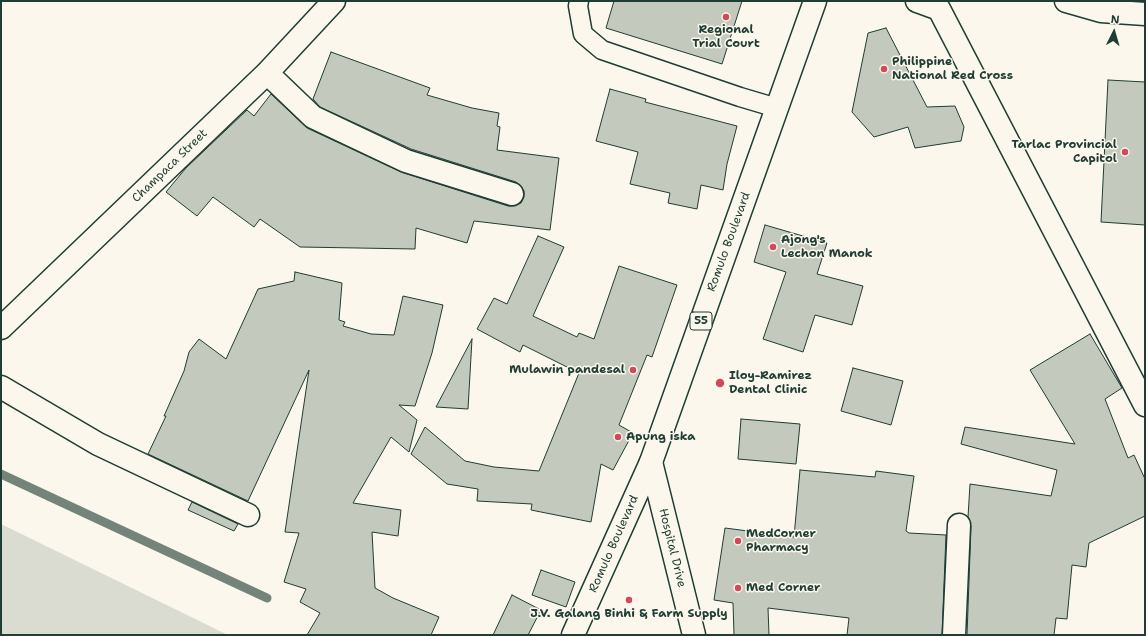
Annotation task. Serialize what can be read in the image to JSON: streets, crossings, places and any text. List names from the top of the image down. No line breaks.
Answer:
{"streets":{"main road":["Champaca Street","Romulo Boulevard","55","Hospital Drive"]},"crossings":[["Romulo Boulevard","Hospital Drive"]],"places":["Regional Trial Court","Philippine National Red Cross","Tarlac Provincial Capitol","Ajong's Lechon Manok","Mulawin pandesal","Iloy-Ramirez Dental Clinic","Apung iska","MedCorner Pharmacy","Med Corner","J.V. Galang Binhi & Farm Supply"],"north":"top"}
